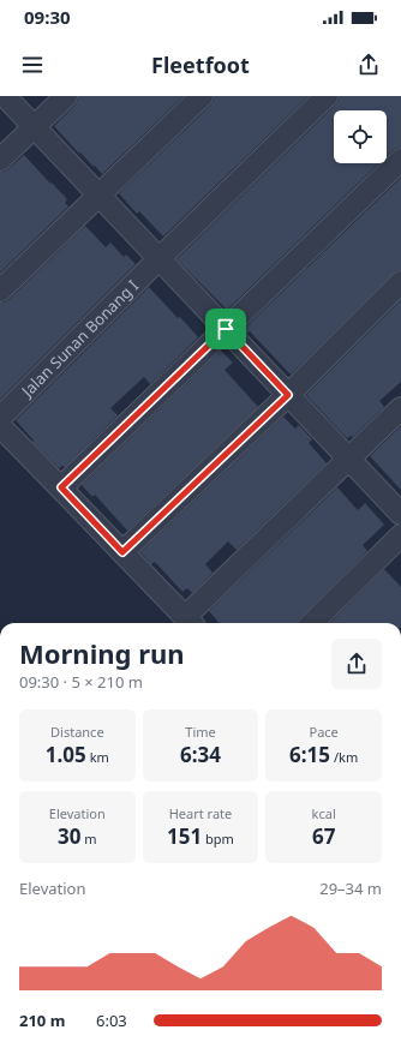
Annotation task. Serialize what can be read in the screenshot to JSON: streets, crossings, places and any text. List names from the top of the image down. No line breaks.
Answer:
{"streets":{"street":["Jalan Sunan Bonang I"]},"page":{"status":"09:30","header":"Fleetfoot","heading":["Morning run","09:30 · 5 × 210 m"],"stats":[["Distance","1.05 km"],["Time","6:34"],["Pace","6:15 /km"],["Elevation","30 m"],["Heart rate","151 bpm"],["kcal","67"]],"chart":["Elevation","29–34 m"],"list":[{"name":"210 m","note":"6:03"}]}}
